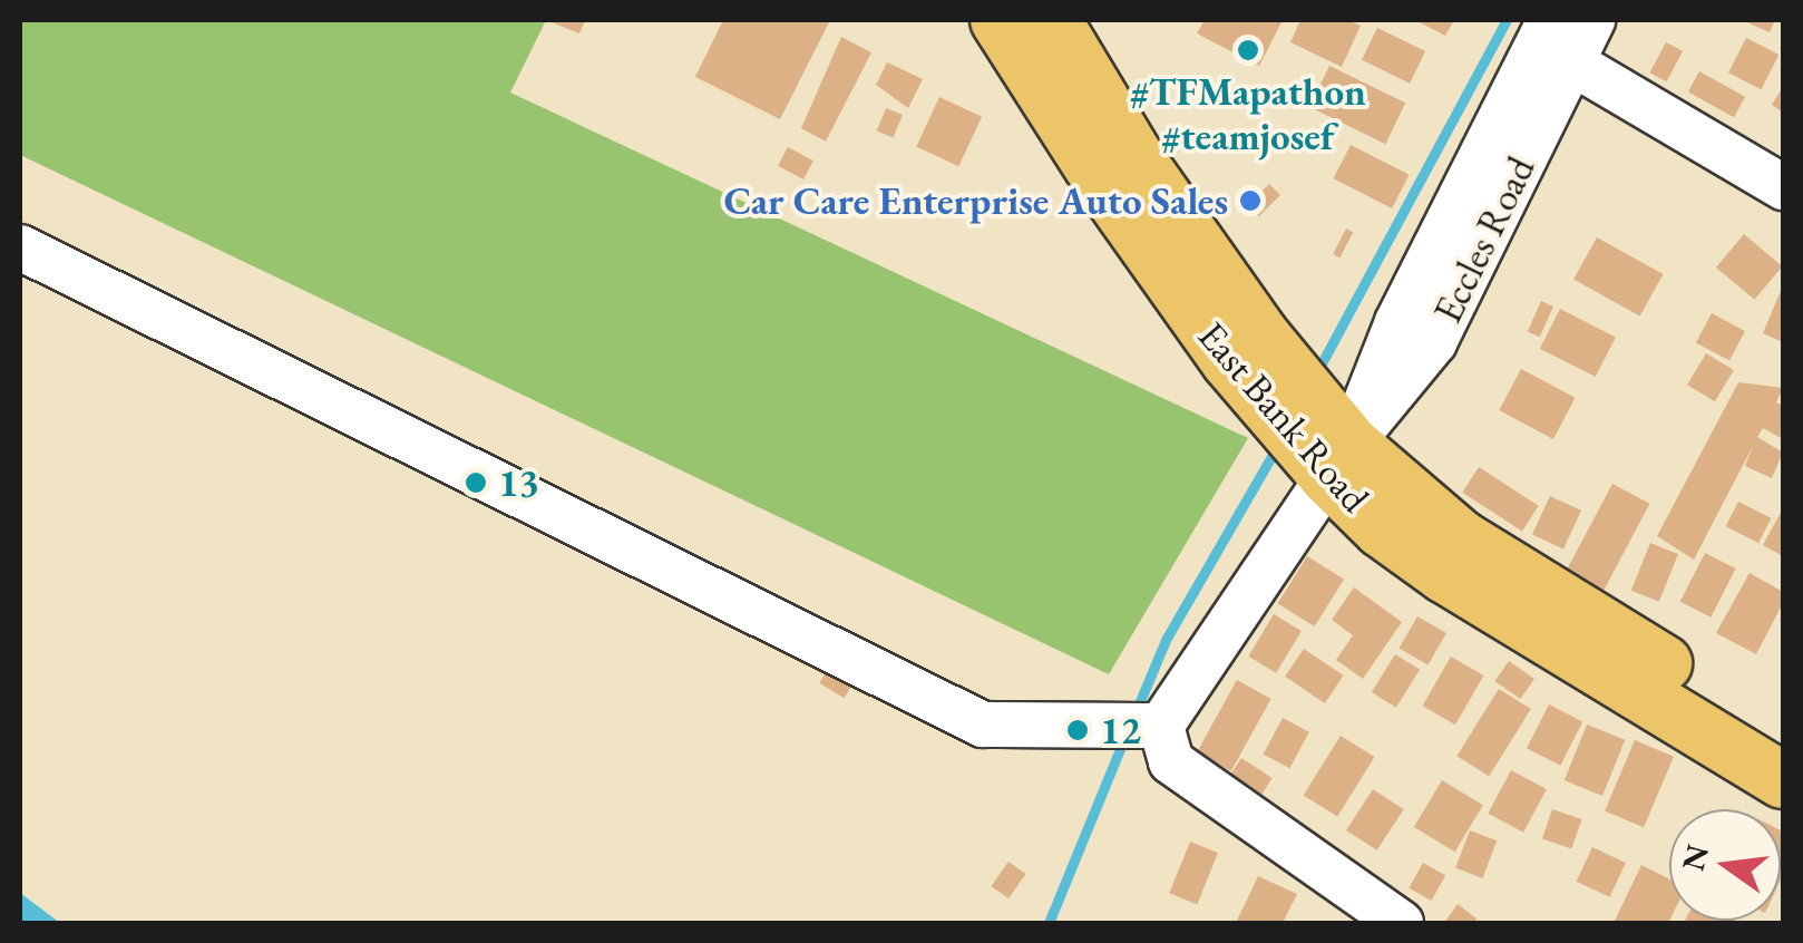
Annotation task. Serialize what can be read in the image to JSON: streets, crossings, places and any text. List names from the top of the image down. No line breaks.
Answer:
{"streets":{"main road":["East Bank Road"],"street":["Eccles Road"]},"crossings":[["Eccles Road","East Bank Road"]],"places":["#TFMapathon #teamjosef","Car Care Enterprise Auto Sales","13","12"],"north":"left"}
